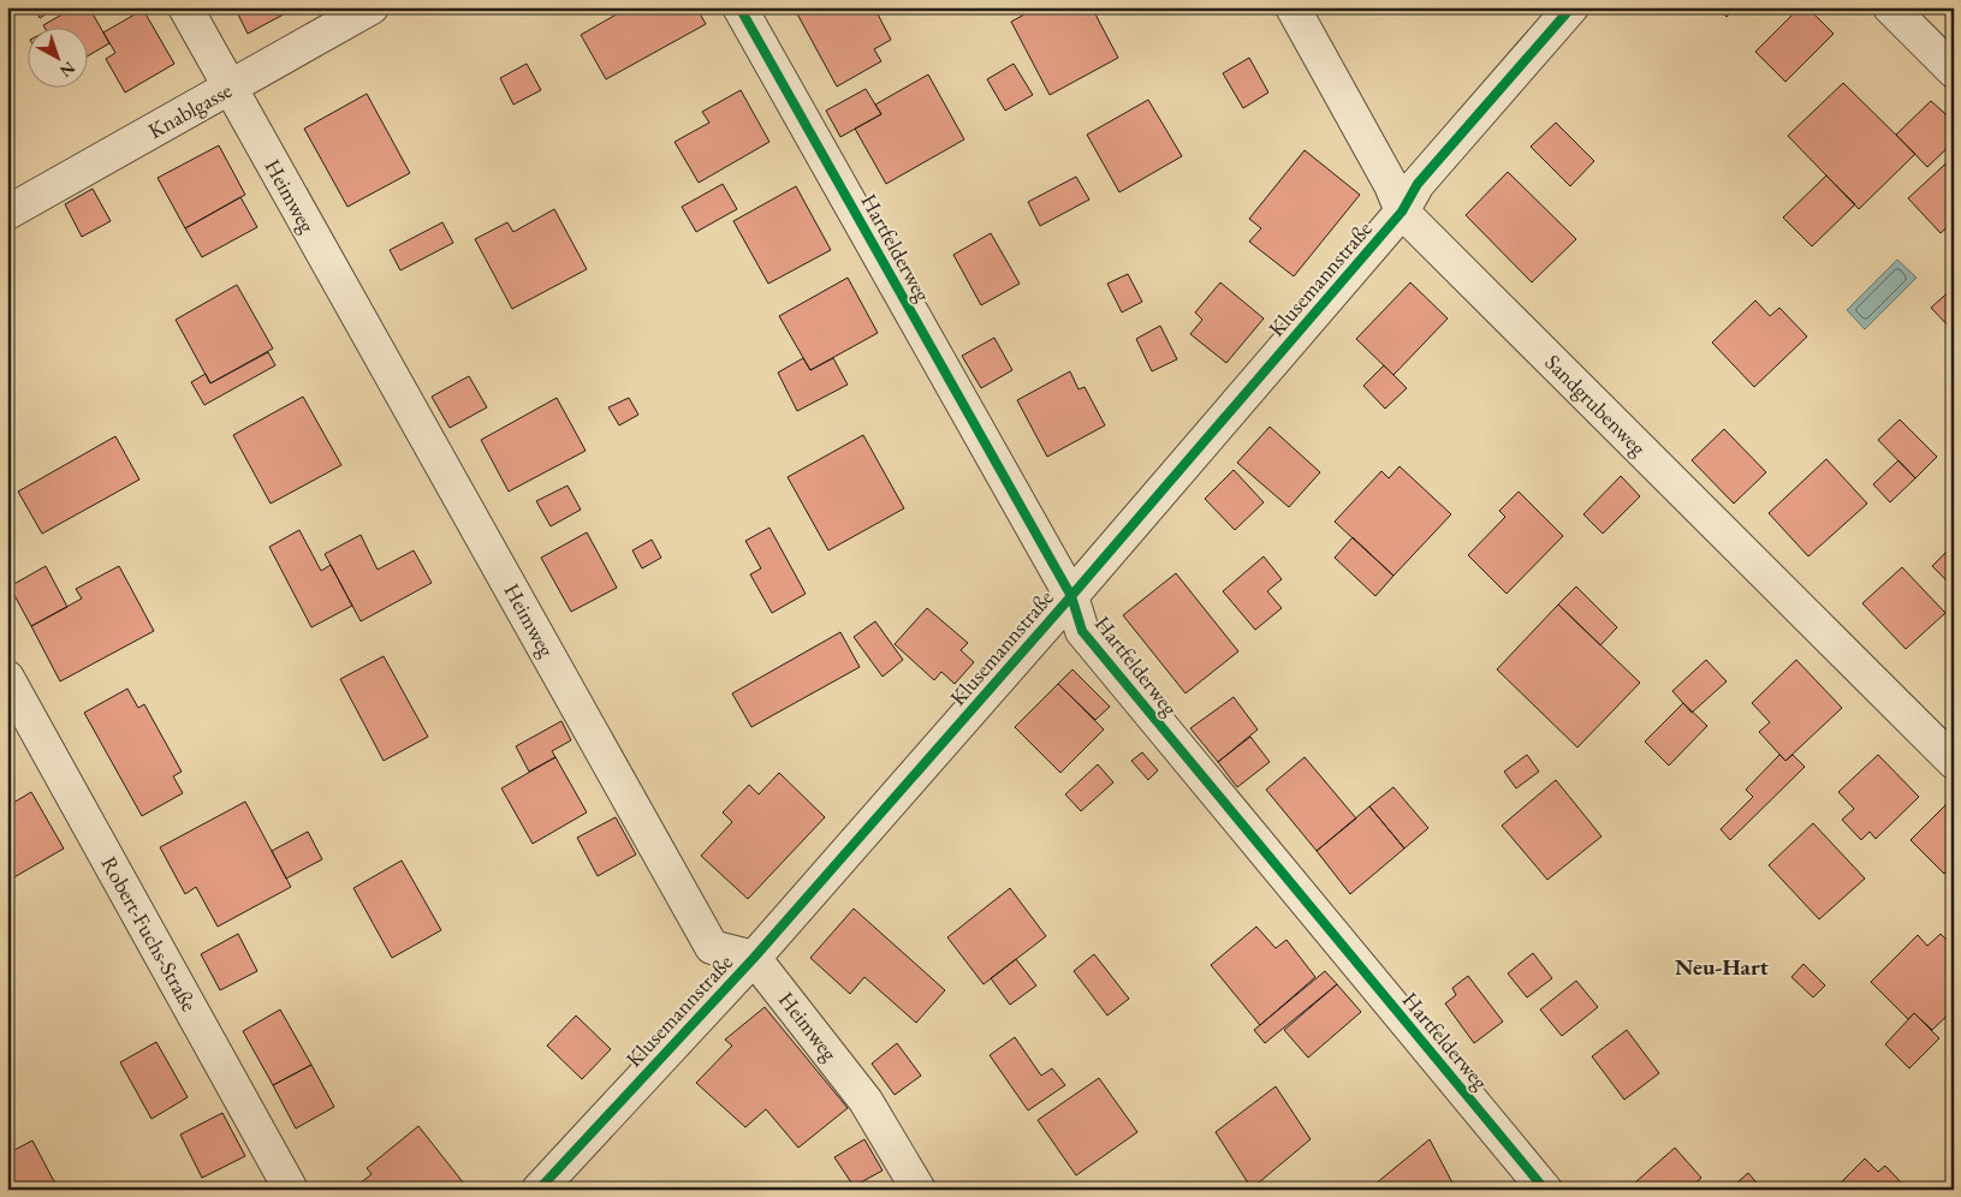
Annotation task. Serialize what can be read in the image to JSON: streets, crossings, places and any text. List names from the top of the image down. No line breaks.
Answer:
{"streets":{"street":["Knablgasse","Heimweg","Hartfelderweg","Klusemannstraße","Sandgrubenweg","Robert-Fuchs-Straße"]},"crossings":[["Knablgasse","Heimweg"],["Heimweg","Klusemannstraße"],["Hartfelderweg","Klusemannstraße"],["Klusemannstraße","Sandgrubenweg"]],"districts":["Neu-Hart"],"north":"bottom right"}
